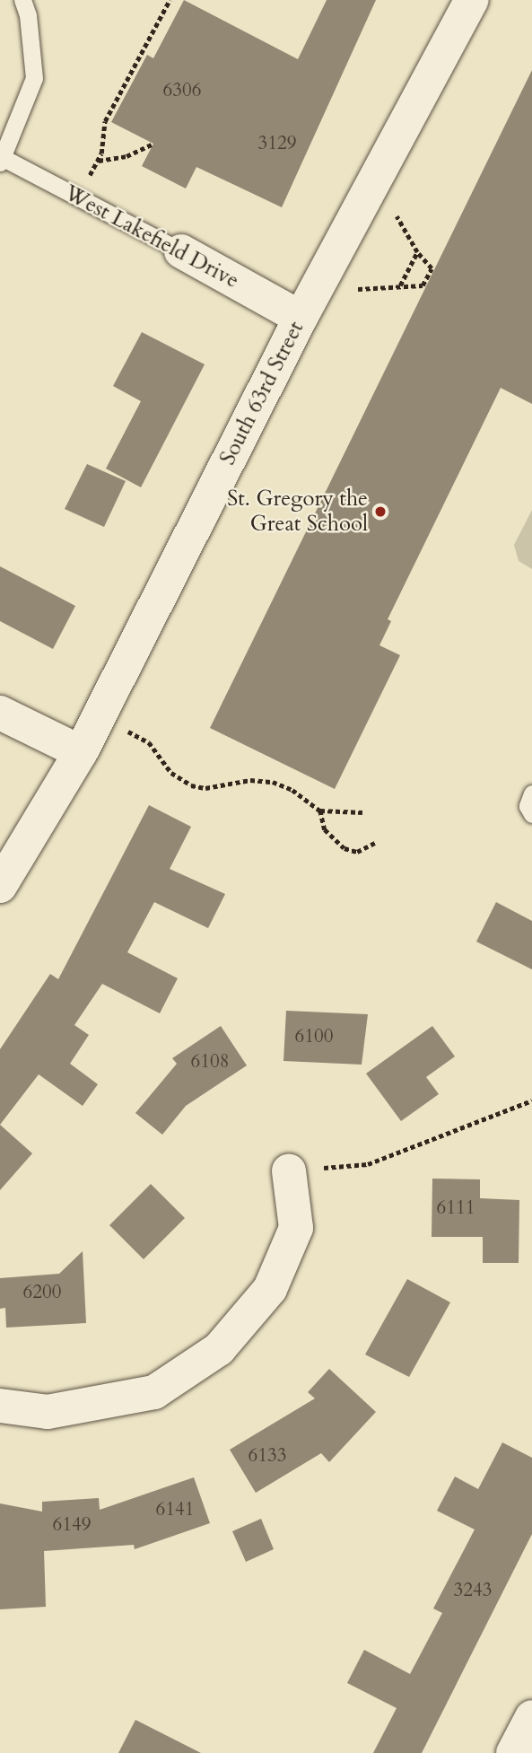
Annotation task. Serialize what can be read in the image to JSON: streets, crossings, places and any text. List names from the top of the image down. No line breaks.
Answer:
{"streets":{"street":["West Lakefield Drive","South 63rd Street"]},"crossings":[["West Lakefield Drive","South 63rd Street"]],"places":["St. Gregory the Great School"],"house_numbers":["6306","3129","6100","6108","6111","6200","6133","6141","6149","3243"]}
